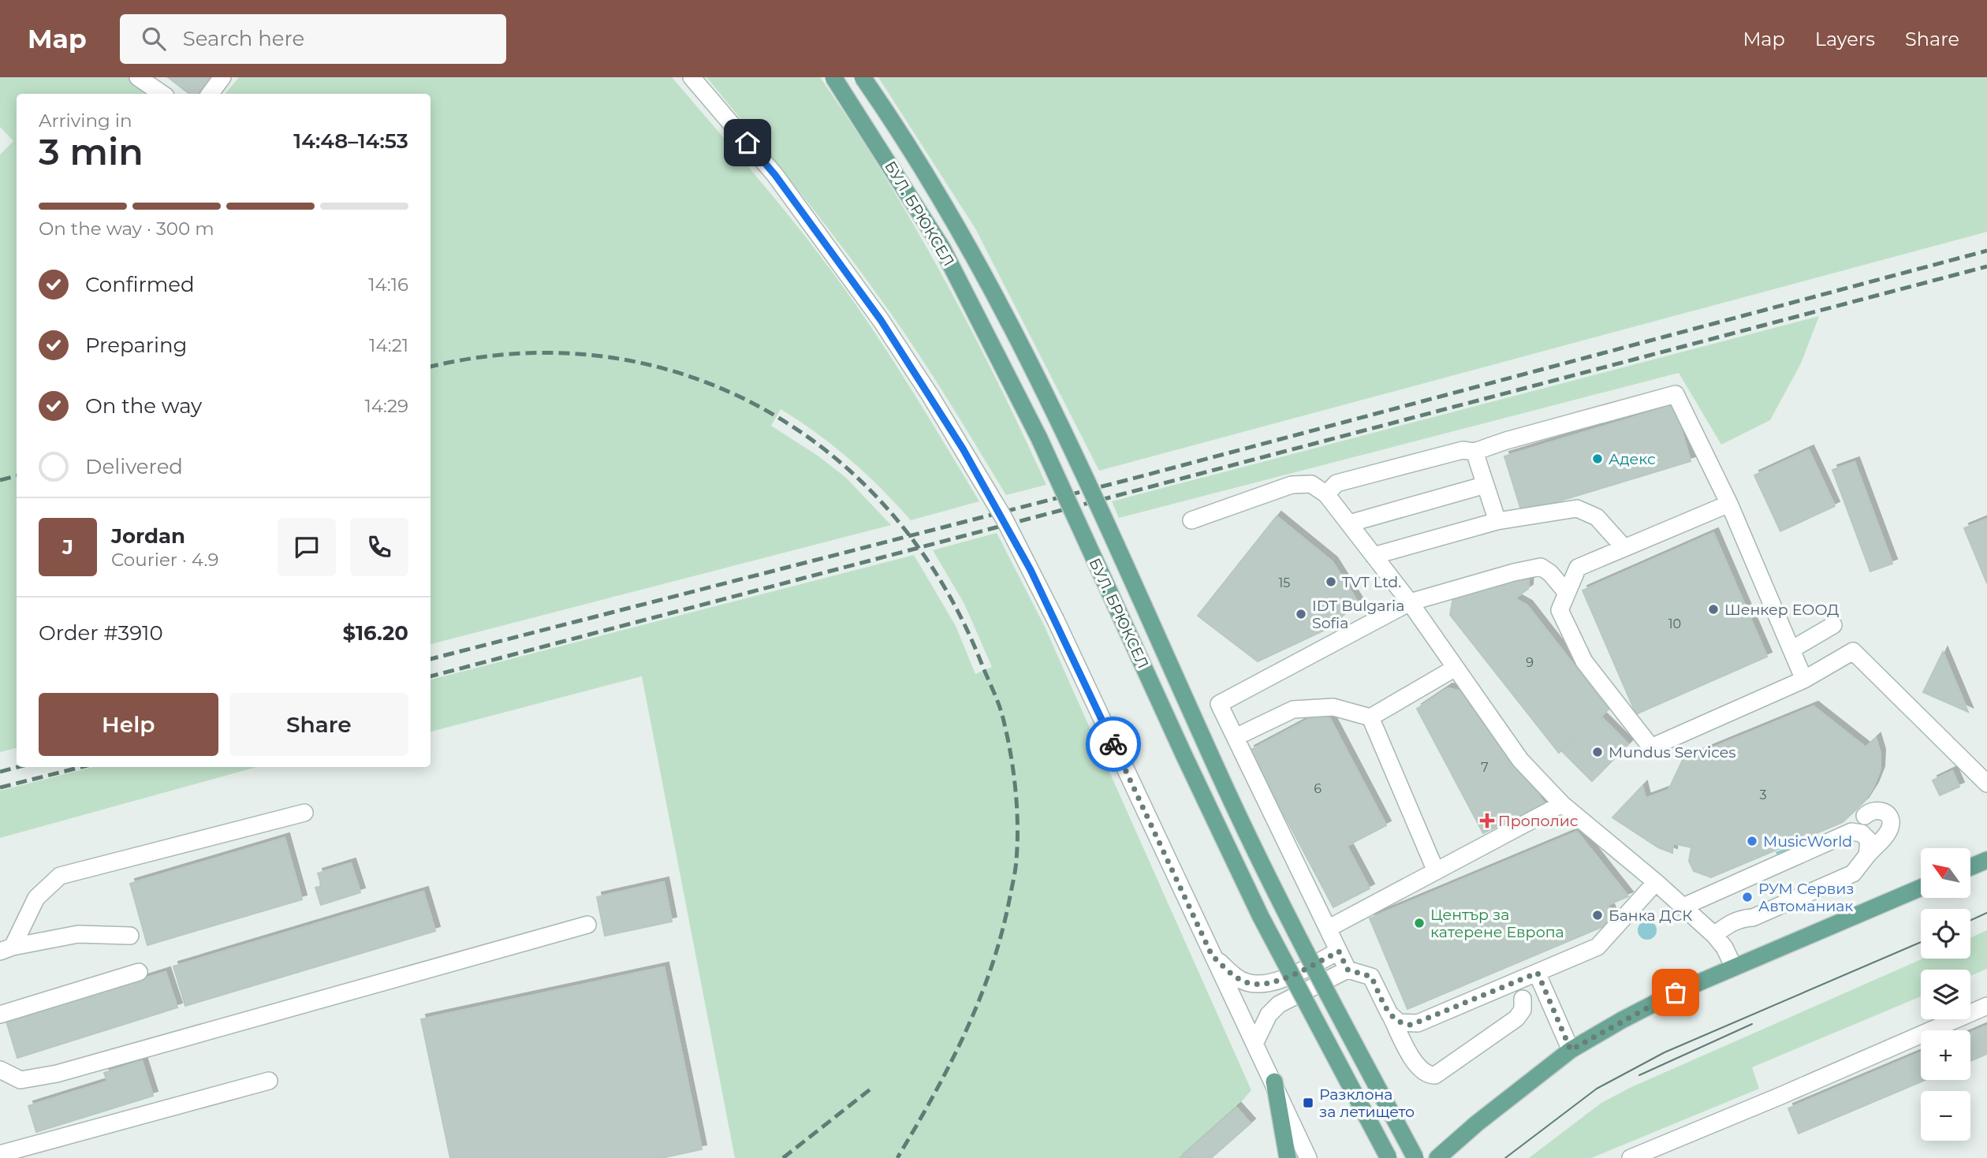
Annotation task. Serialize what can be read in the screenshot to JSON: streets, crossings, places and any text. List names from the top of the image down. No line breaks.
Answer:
{"streets":{"main road":["БУЛ. БРЮКСЕЛ"]},"places":{"other":["Адекс","TVT Ltd.","Шенкер ЕООД","IDT Bulgaria Sofia","Mundus Services","MusicWorld","РУМ Сервиз Автоманиак","Банка ДСК","Център за катерене Европа"],"health":["Прополис"],"transit":["Разклона за летището"]},"house_numbers":["15","10","9","7","6","3"],"north":"top left","page":{"header":"Map","search":"Search here","nav":["Map","Layers","Share"],"heading":["3 min","Arriving in","14:48–14:53"],"panel":["Jordan","Courier · 4.9","Order #3910","$16.20"],"bar":"On the way · 300 m","list":[["Confirmed","14:16"],["Preparing","14:21"],["On the way","14:29"],"Delivered"],"round":"J","buttons":["Help","Share"],"map_buttons":["+","−"]}}
